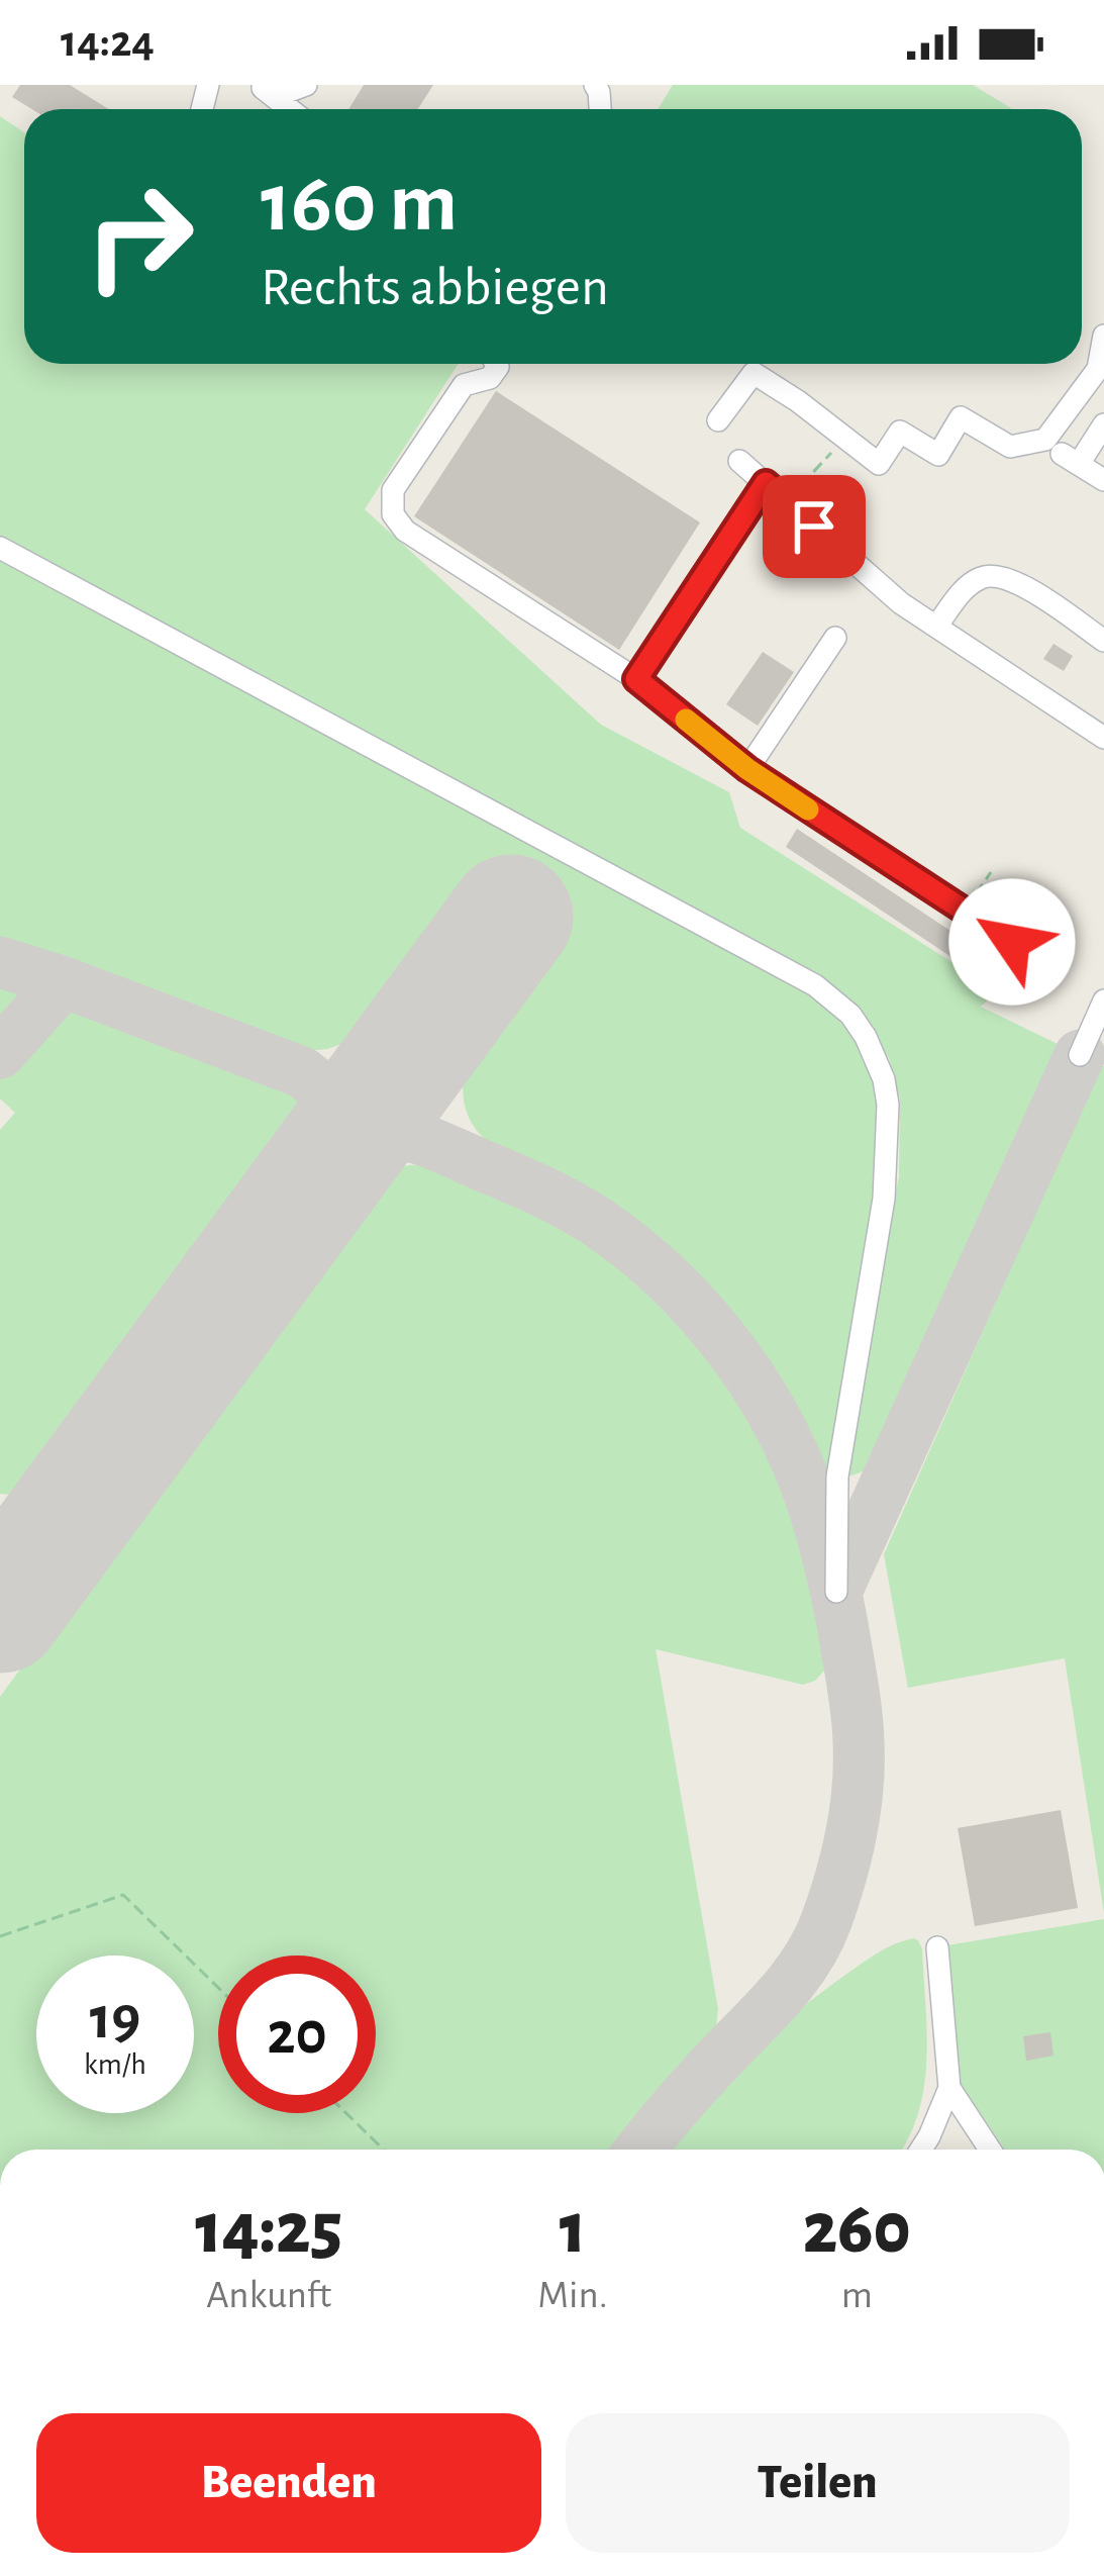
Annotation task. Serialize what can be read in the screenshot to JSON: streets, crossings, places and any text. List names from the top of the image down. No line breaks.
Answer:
{"page":{"status":"14:24","turn":["160 m","Rechts abbiegen"],"speed":"19 km/h","limit":"20","eta":["14:25","Ankunft","1","Min.","260","m"],"buttons":["Beenden","Teilen"]}}
